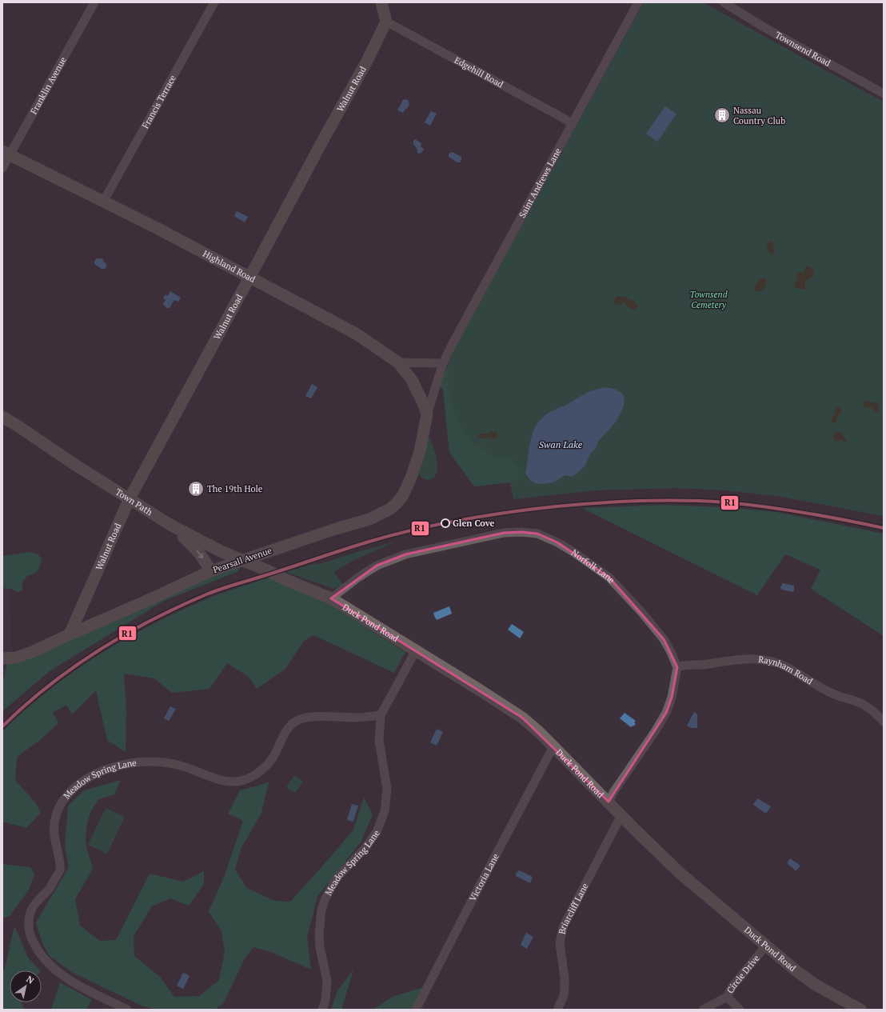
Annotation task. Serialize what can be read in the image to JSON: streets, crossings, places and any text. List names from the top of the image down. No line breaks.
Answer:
{"streets":{"street":["Townsend Road","Edgehill Road","Franklin Avenue","Walnut Road","Francis Terrace","Saint Andrews Lane","Highland Road","Town Path","Pearsall Avenue","Norfolk Lane","Duck Pond Road","Raynham Road","Meadow Spring Lane","Victoria Lane","Briarcliff Lane","Circle Drive"]},"crossings":[["Edgehill Road","Walnut Road"],["Edgehill Road","Saint Andrews Lane"],["Franklin Avenue","Highland Road"],["Walnut Road","Highland Road"],["Walnut Road","Town Path"],["Walnut Road","Pearsall Avenue"],["Francis Terrace","Highland Road"],["Saint Andrews Lane","Highland Road"],["Saint Andrews Lane","Pearsall Avenue"],["Highland Road","Pearsall Avenue"],["Town Path","Pearsall Avenue"],["Town Path","Duck Pond Road"],["Norfolk Lane","Duck Pond Road"],["Norfolk Lane","Raynham Road"],["Duck Pond Road","Meadow Spring Lane"],["Duck Pond Road","Victoria Lane"],["Duck Pond Road","Briarcliff Lane"],["Duck Pond Road","Circle Drive"]],"water":["Swan Lake"],"parks":["Townsend Cemetery"],"places":{"building":["Nassau Country Club","The 19th Hole"],"other":["Glen Cove"]},"lines":["transit line R1"],"north":"top right"}
